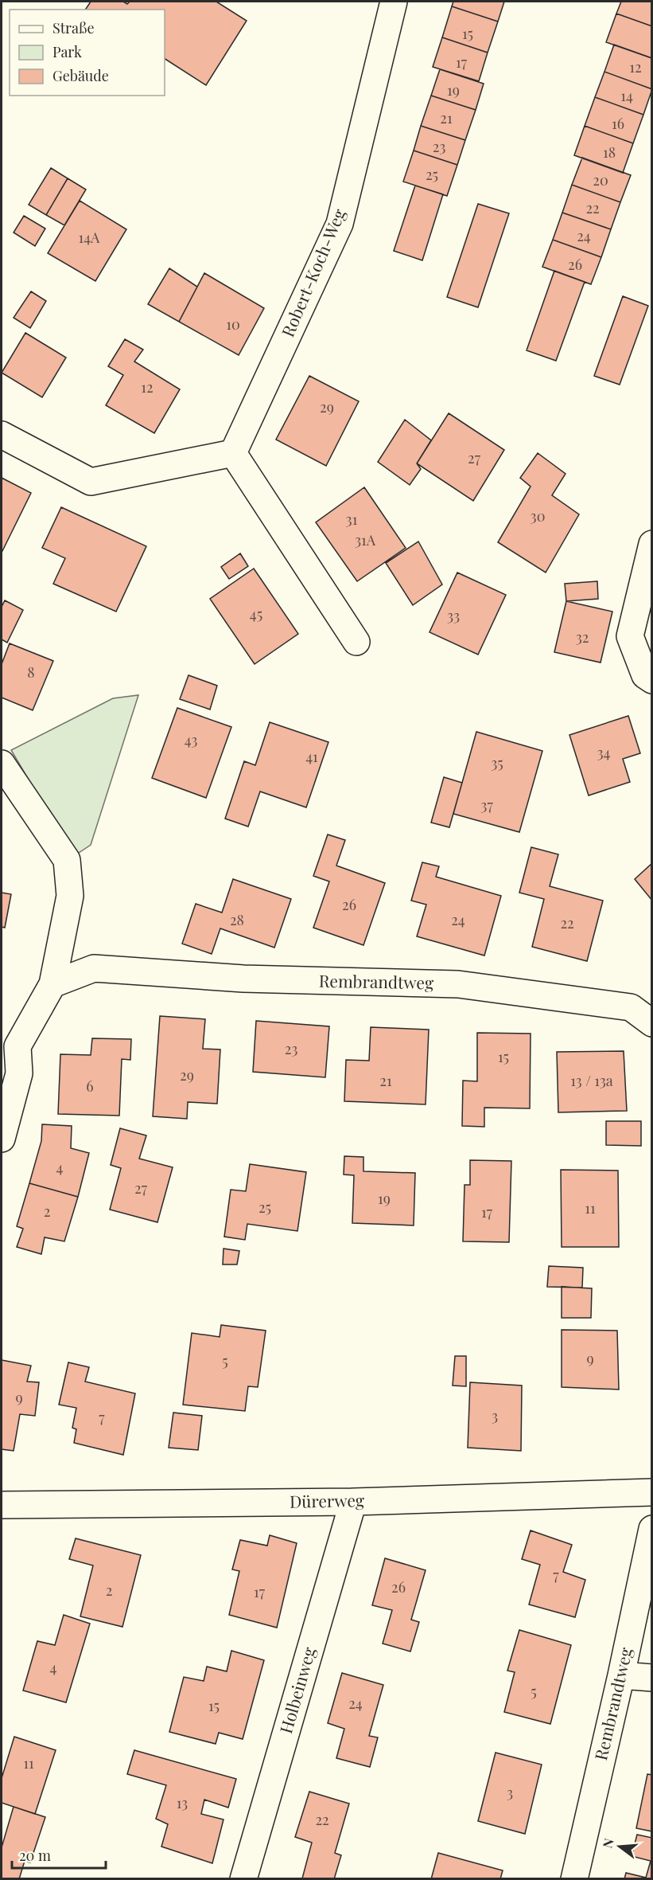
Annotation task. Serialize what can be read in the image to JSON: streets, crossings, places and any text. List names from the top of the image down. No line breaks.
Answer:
{"streets":{"street":["Robert-Koch-Weg","Rembrandtweg","Dürerweg","Holbeinweg"]},"crossings":[["Dürerweg","Holbeinweg"]],"house_numbers":["15","17","12","19","14","21","16","23","18","25","20","22","24","14A","26","10","12","29","27","30","31","31A","45","33","32","8","43","34","41","35","37","26","28","24","22","23","15","29","21","13 / 13a","6","4","27","19","25","11","2","17","9","5","9","3","7","7","26","2","17","4","5","24","15","11","3","13","22"],"legend":["Straße","Park","Gebäude"],"scale_bar":"20 m","north":"left"}
